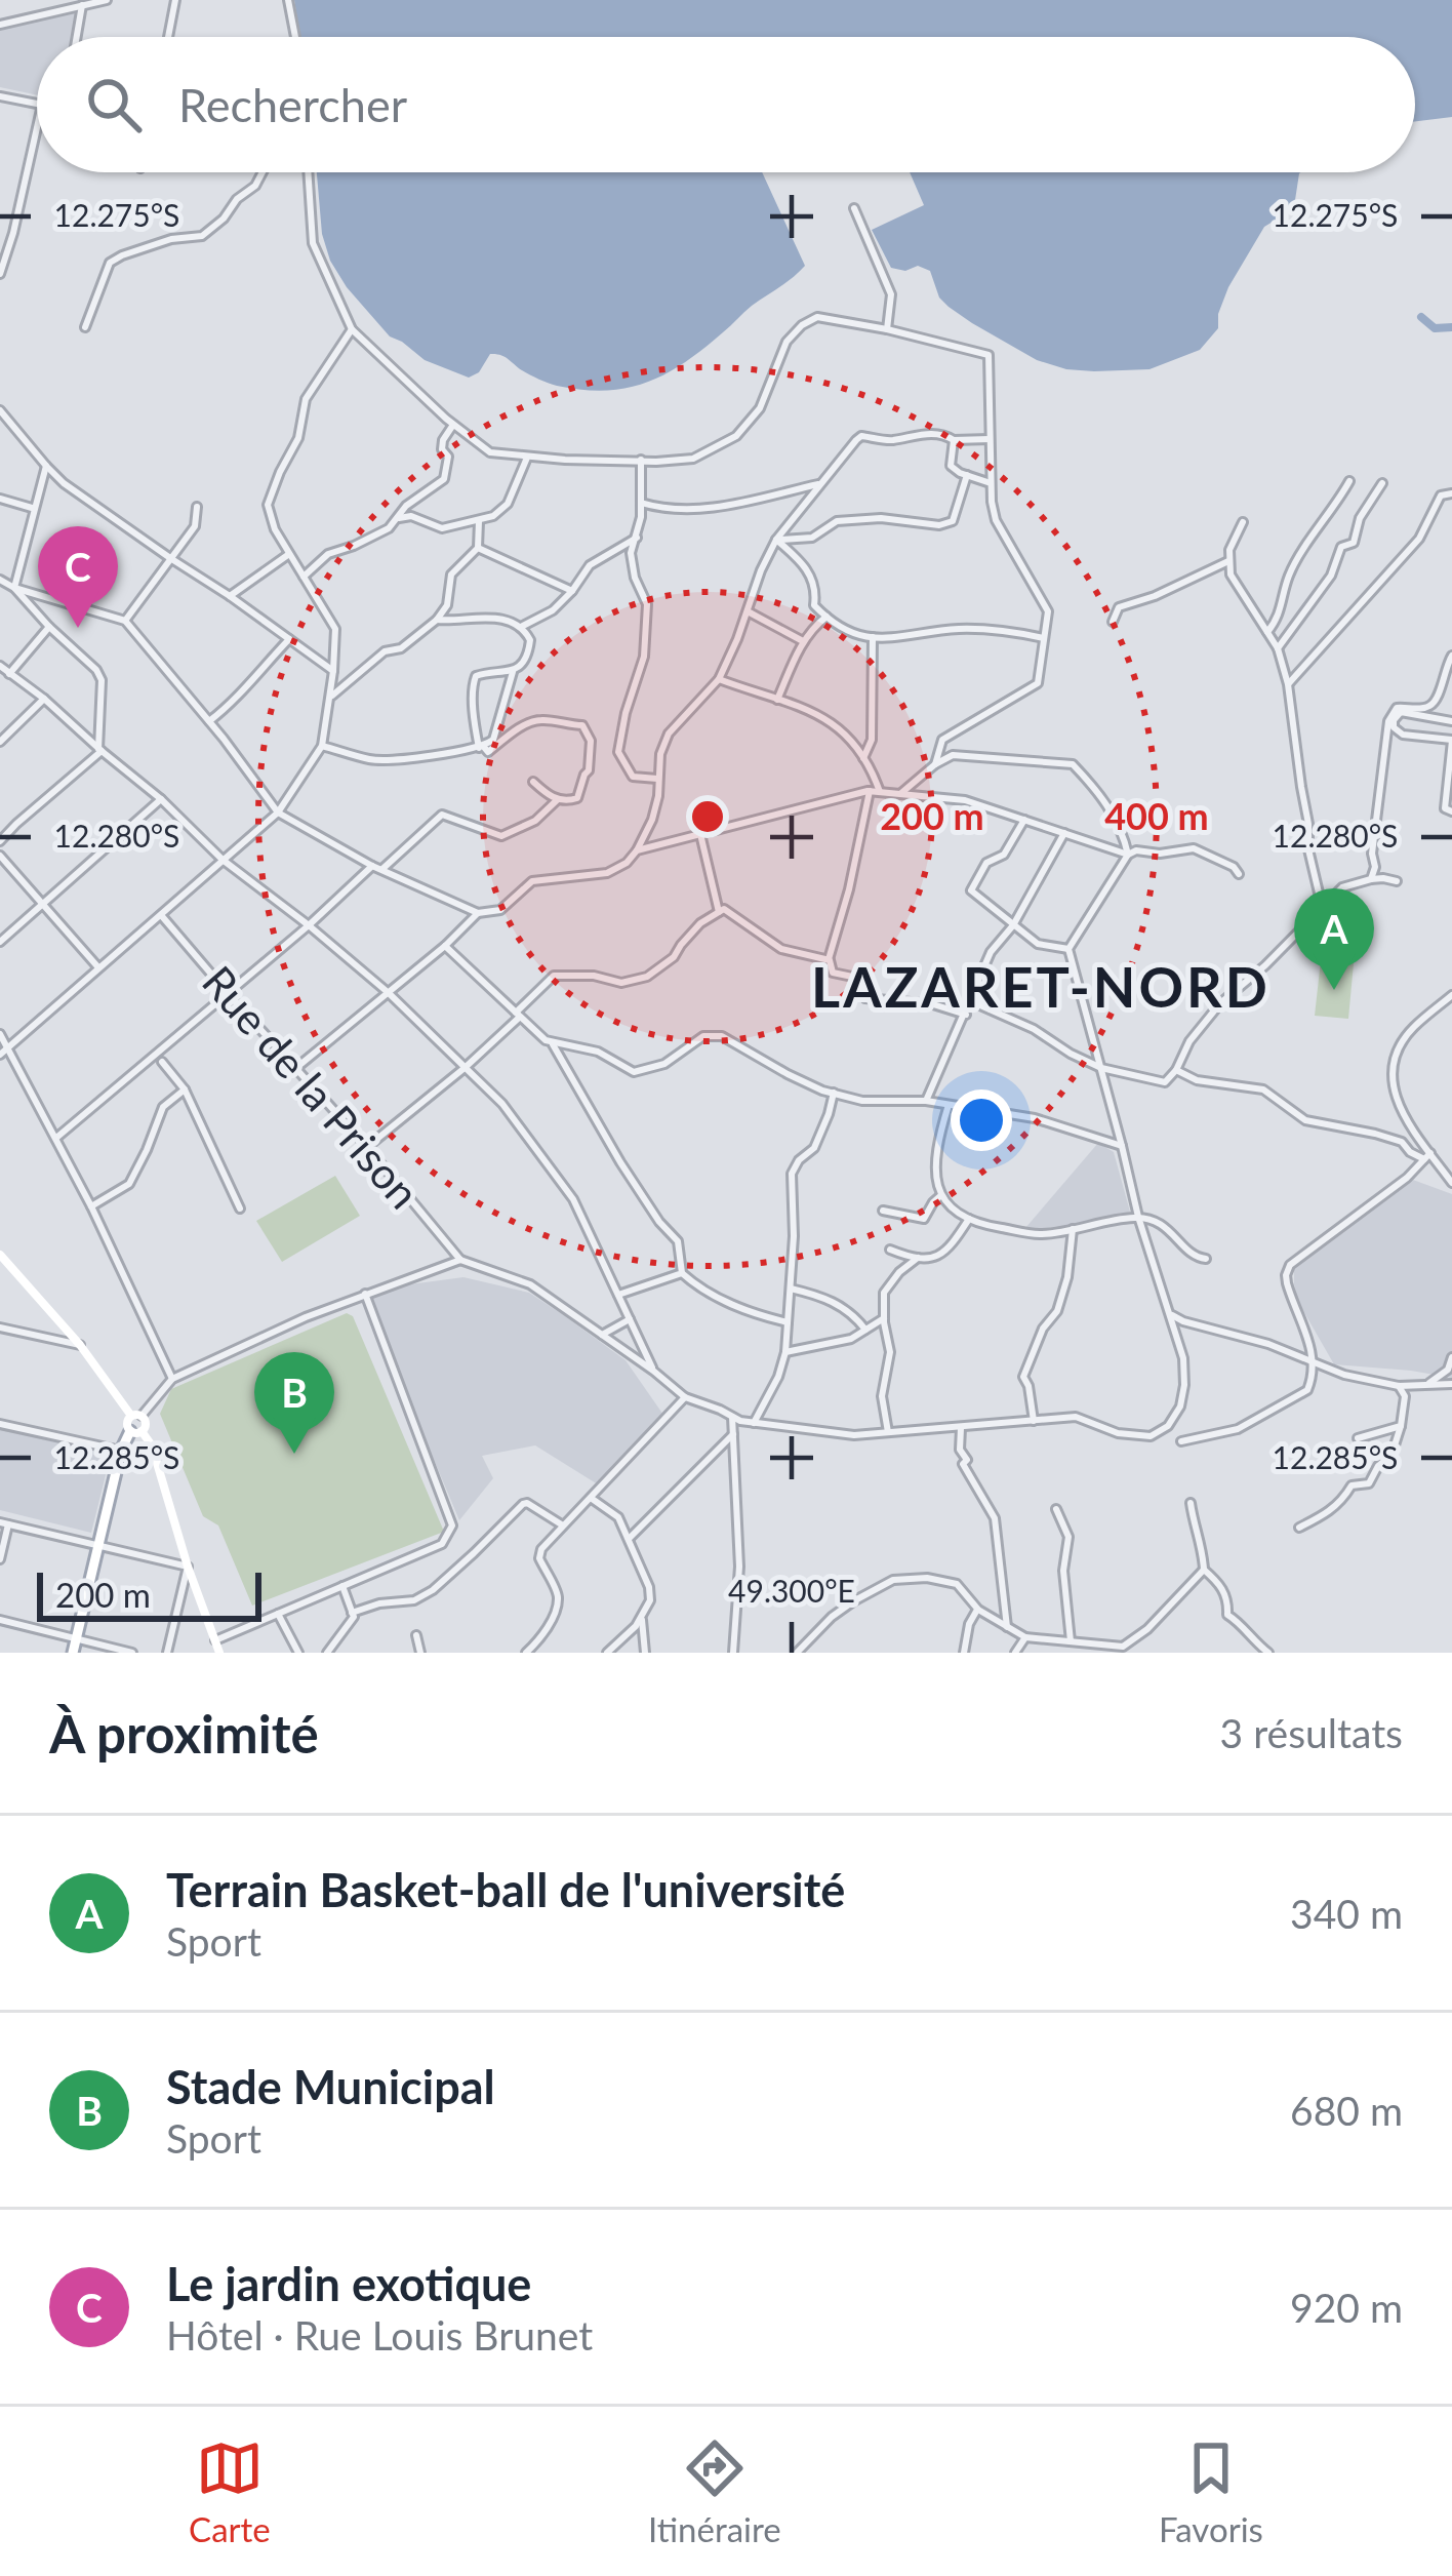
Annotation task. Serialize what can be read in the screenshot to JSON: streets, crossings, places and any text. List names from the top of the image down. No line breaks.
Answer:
{"streets":{"street":["Rue de la Prison"]},"districts":["LAZARET-NORD"],"scale_bar":"200 m","page":{"search":"Rechercher","pins":["C","A","B"],"scale":"200 m","heading":["À proximité","3 résultats"],"list":[{"mark":"A","name":"Terrain Basket-ball de l'université","note":"Sport","value":"340 m"},{"mark":"B","name":"Stade Municipal","note":"Sport","value":"680 m"},{"mark":"C","name":"Le jardin exotique","note":"Hôtel · Rue Louis Brunet","value":"920 m"}],"nav":["Carte","Itinéraire","Favoris"]},"coordinates":["12.275°S","12.280°S","12.285°S","49.300°E"],"rings":["200 m","400 m"]}
